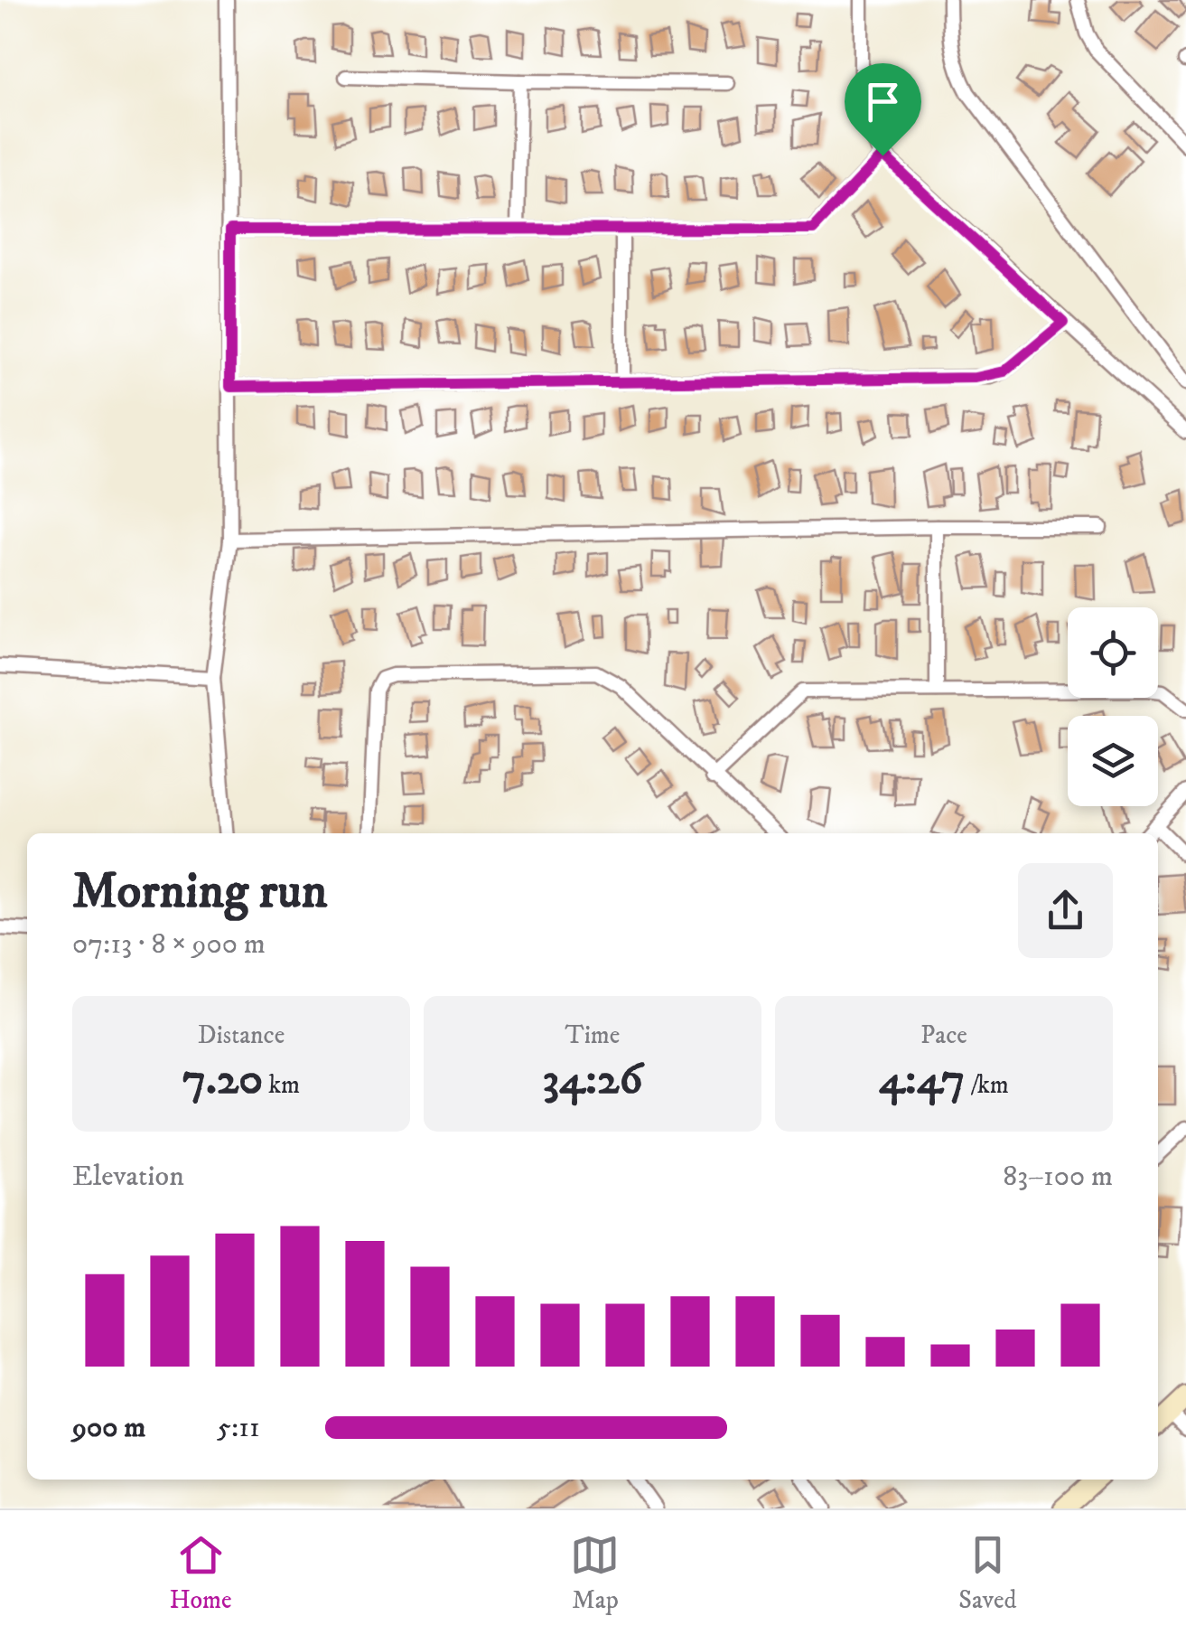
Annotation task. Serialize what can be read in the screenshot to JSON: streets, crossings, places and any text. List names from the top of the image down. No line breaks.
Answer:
{"page":{"heading":["Morning run","07:13 · 8 × 900 m"],"stats":[["Distance","7.20 km"],["Time","34:26"],["Pace","4:47 /km"]],"chart":["Elevation","83–100 m"],"list":[{"name":"900 m","note":"5:11"}],"tabs":["Home","Map","Saved"]}}
